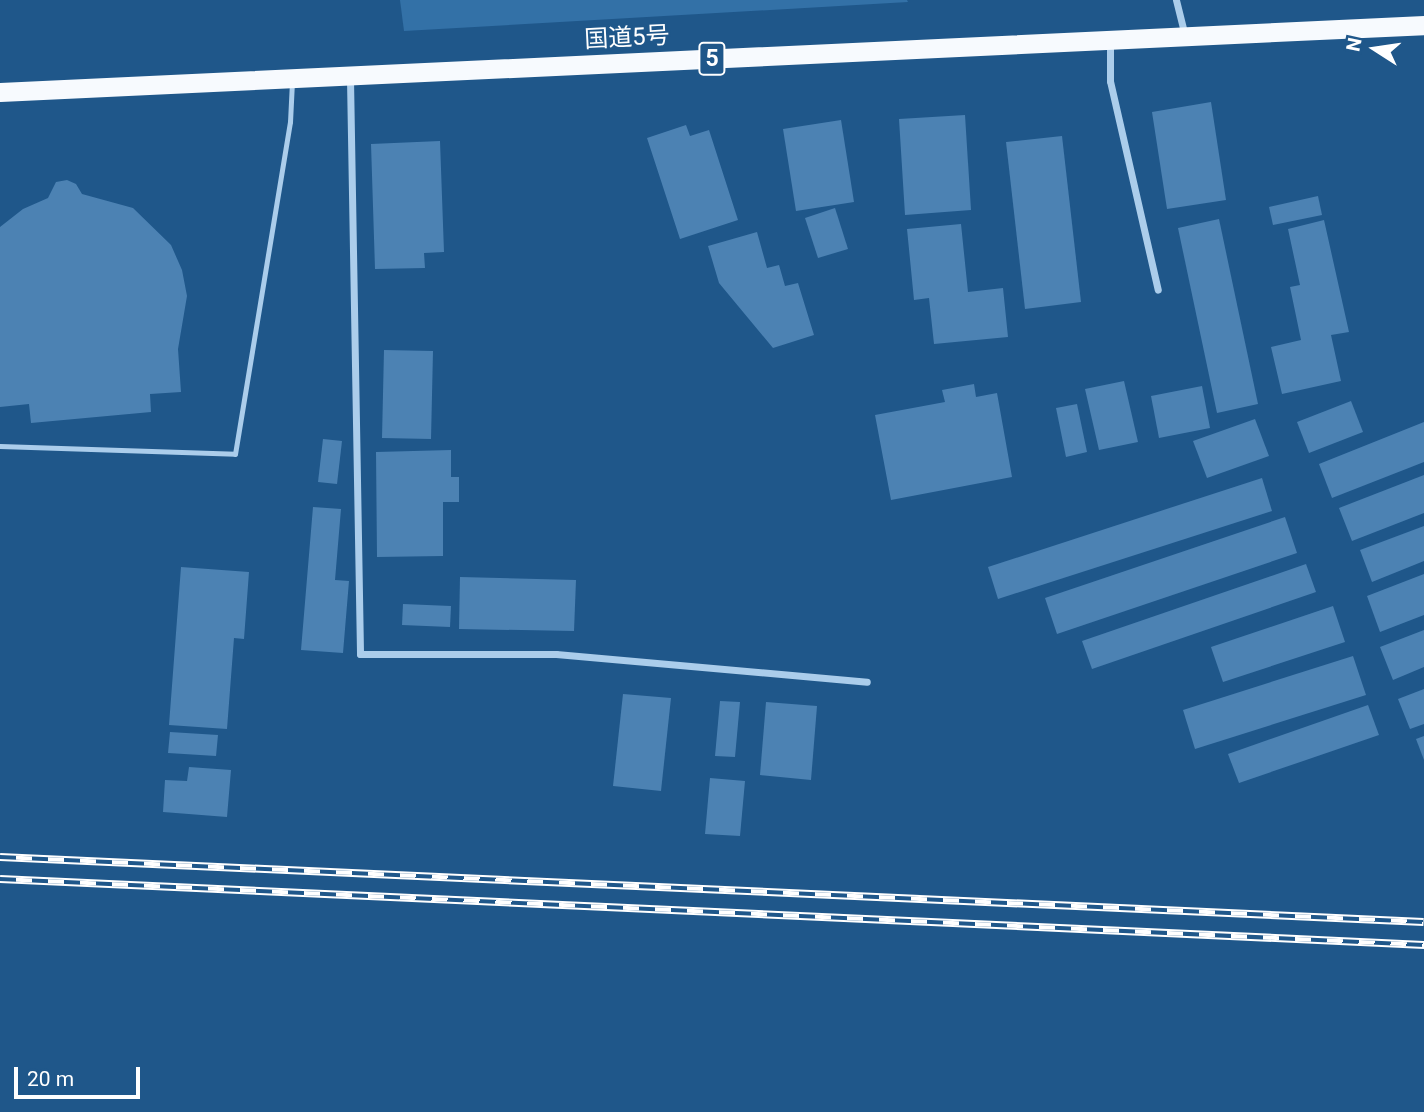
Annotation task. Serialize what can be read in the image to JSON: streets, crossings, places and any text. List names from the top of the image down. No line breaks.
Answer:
{"streets":{"highway":["国道5号","5"]},"scale_bar":"20 m","north":"left"}
